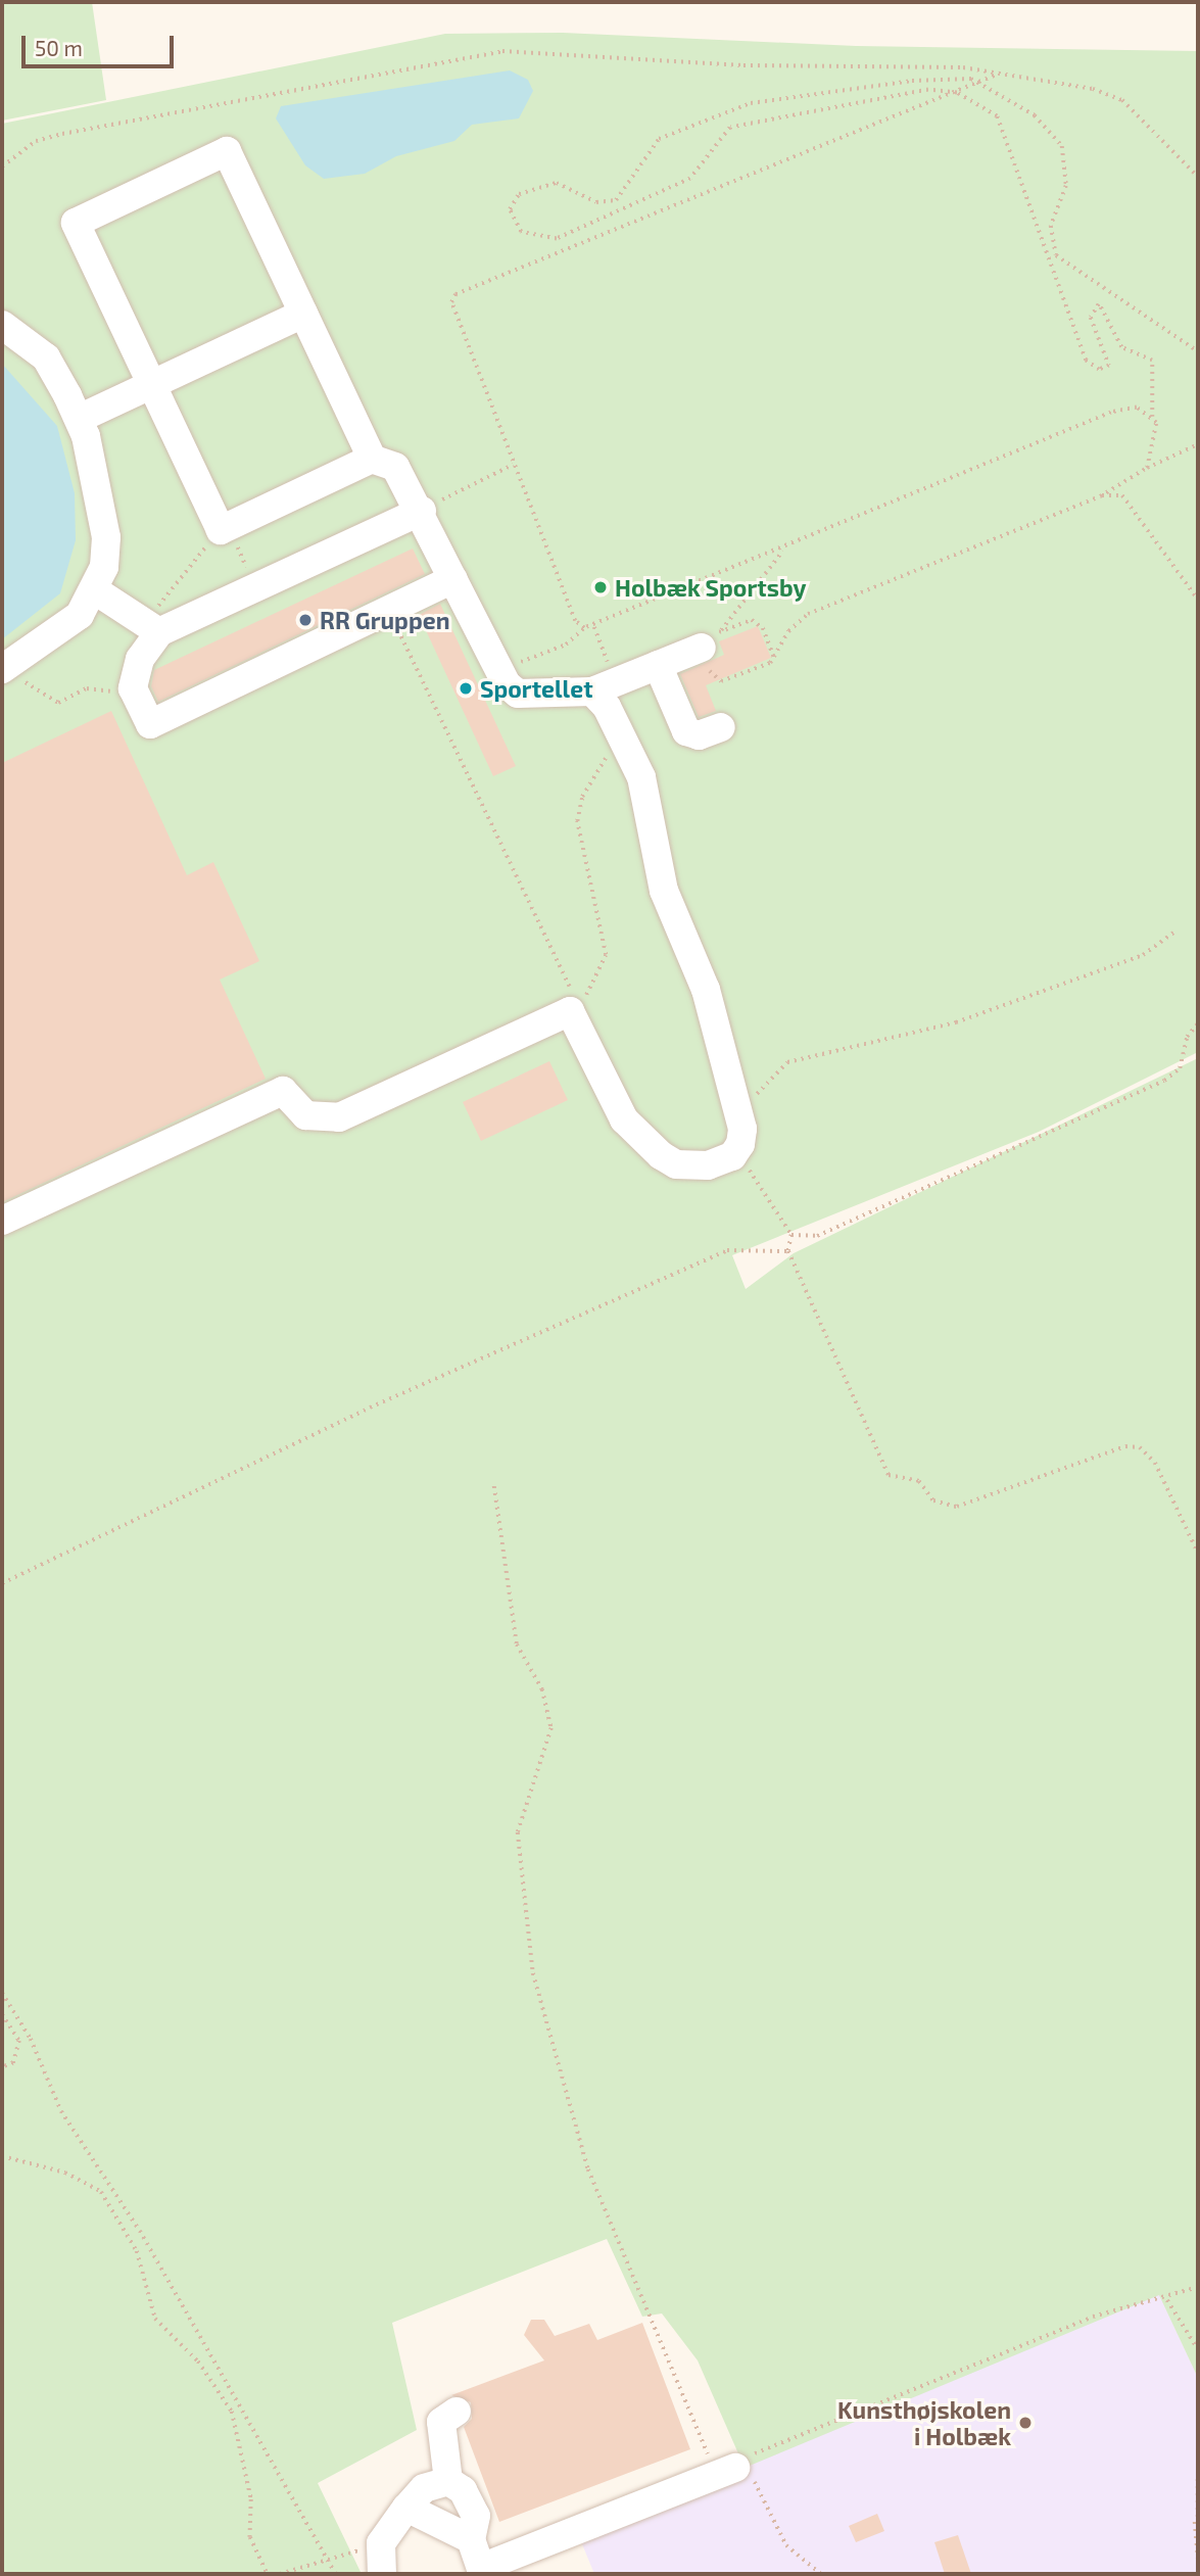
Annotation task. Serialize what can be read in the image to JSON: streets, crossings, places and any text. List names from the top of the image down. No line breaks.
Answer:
{"places":["Holbæk Sportsby","RR Gruppen","Sportellet","Kunsthøjskolen i Holbæk"],"scale_bar":"50 m"}
